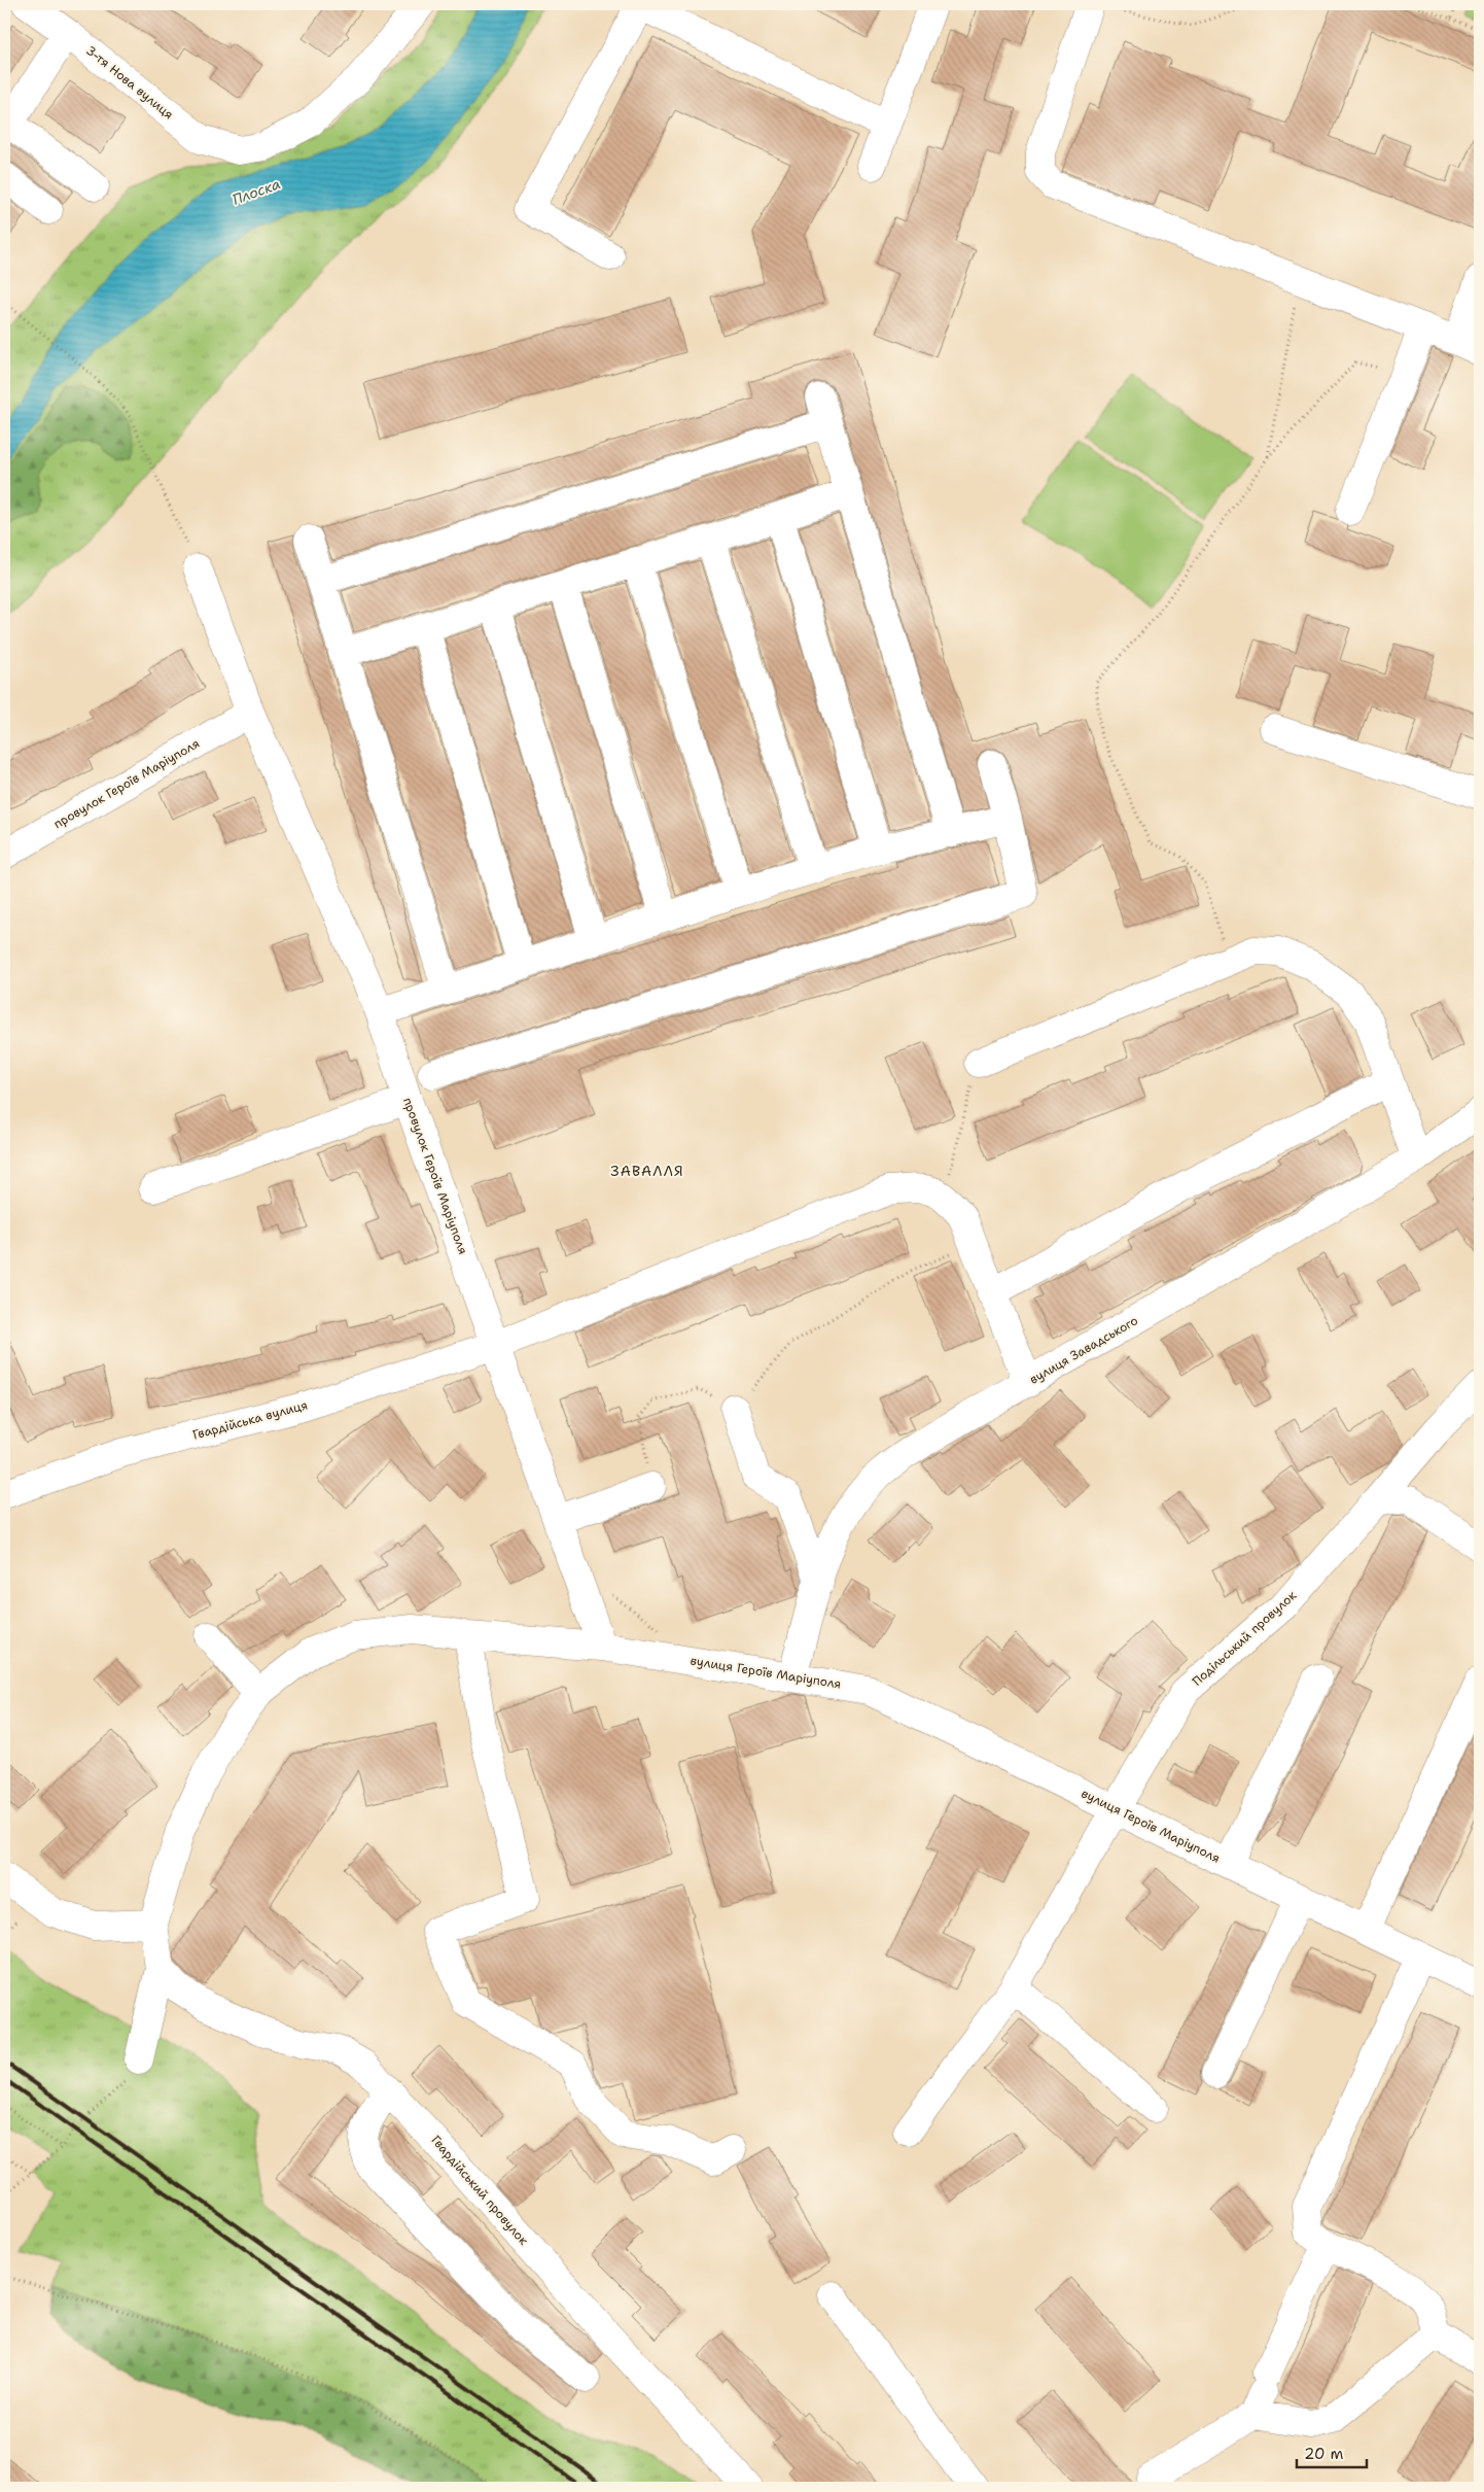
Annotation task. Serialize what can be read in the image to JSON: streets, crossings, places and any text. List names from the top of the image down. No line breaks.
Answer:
{"streets":{"street":["3-тя Нова вулиця","провулок Героїв Маріуполя","вулиця Завадського","Гвардійська вулиця","Подільський провулок","вулиця Героїв Маріуполя","Гвардійський провулок"]},"crossings":[["провулок Героїв Маріуполя","Гвардійська вулиця"],["провулок Героїв Маріуполя","вулиця Героїв Маріуполя"],["вулиця Завадського","вулиця Героїв Маріуполя"],["Подільський провулок","вулиця Героїв Маріуполя"],["вулиця Героїв Маріуполя","Гвардійський провулок"]],"districts":["ЗАВАЛЛЯ"],"water":["Плоска"],"scale_bar":"20 m"}
